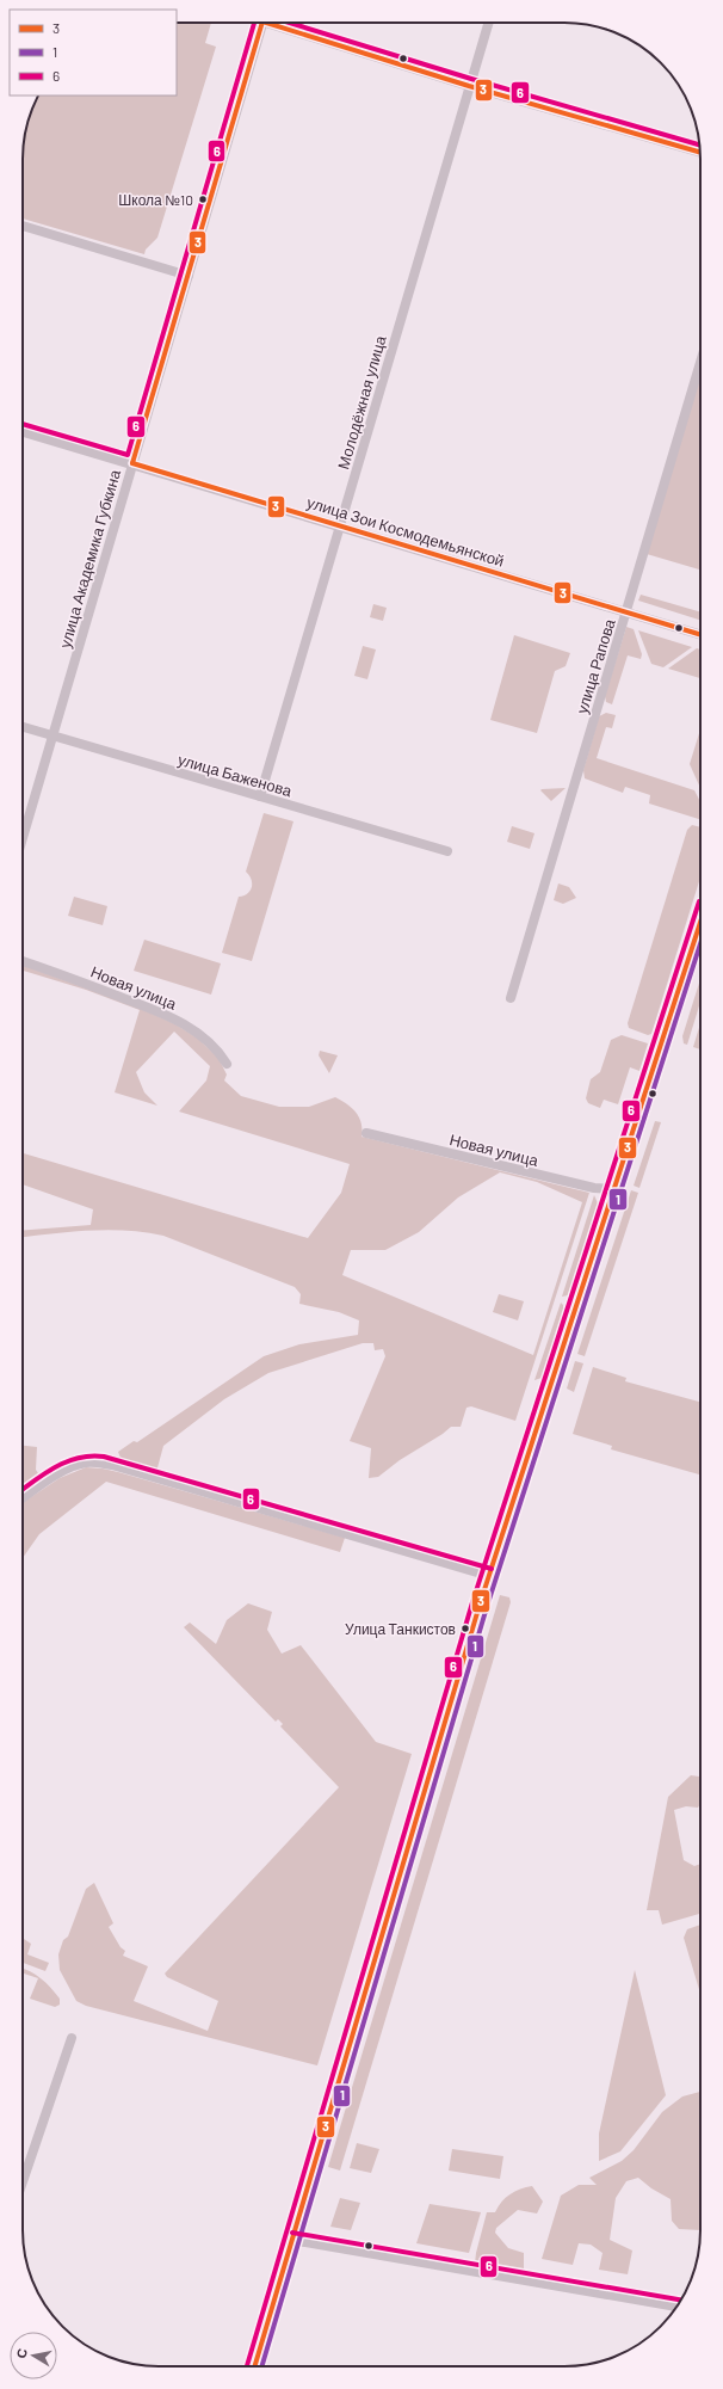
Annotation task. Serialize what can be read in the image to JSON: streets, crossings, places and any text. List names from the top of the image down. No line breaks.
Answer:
{"streets":{"street":["Молодёжная улица","улица Зои Космодемьянской","улица Академика Губкина","улица Рапова","улица Баженова","Новая улица"]},"crossings":[["Молодёжная улица","улица Зои Космодемьянской"],["Молодёжная улица","улица Баженова"],["улица Зои Космодемьянской","улица Академика Губкина"],["улица Зои Космодемьянской","улица Рапова"],["улица Академика Губкина","улица Баженова"]],"places":["Школа №10","Улица Танкистов"],"lines":["transit line 3","transit line 6","transit line 1"],"legend":["3","1","6"],"north":"left"}
